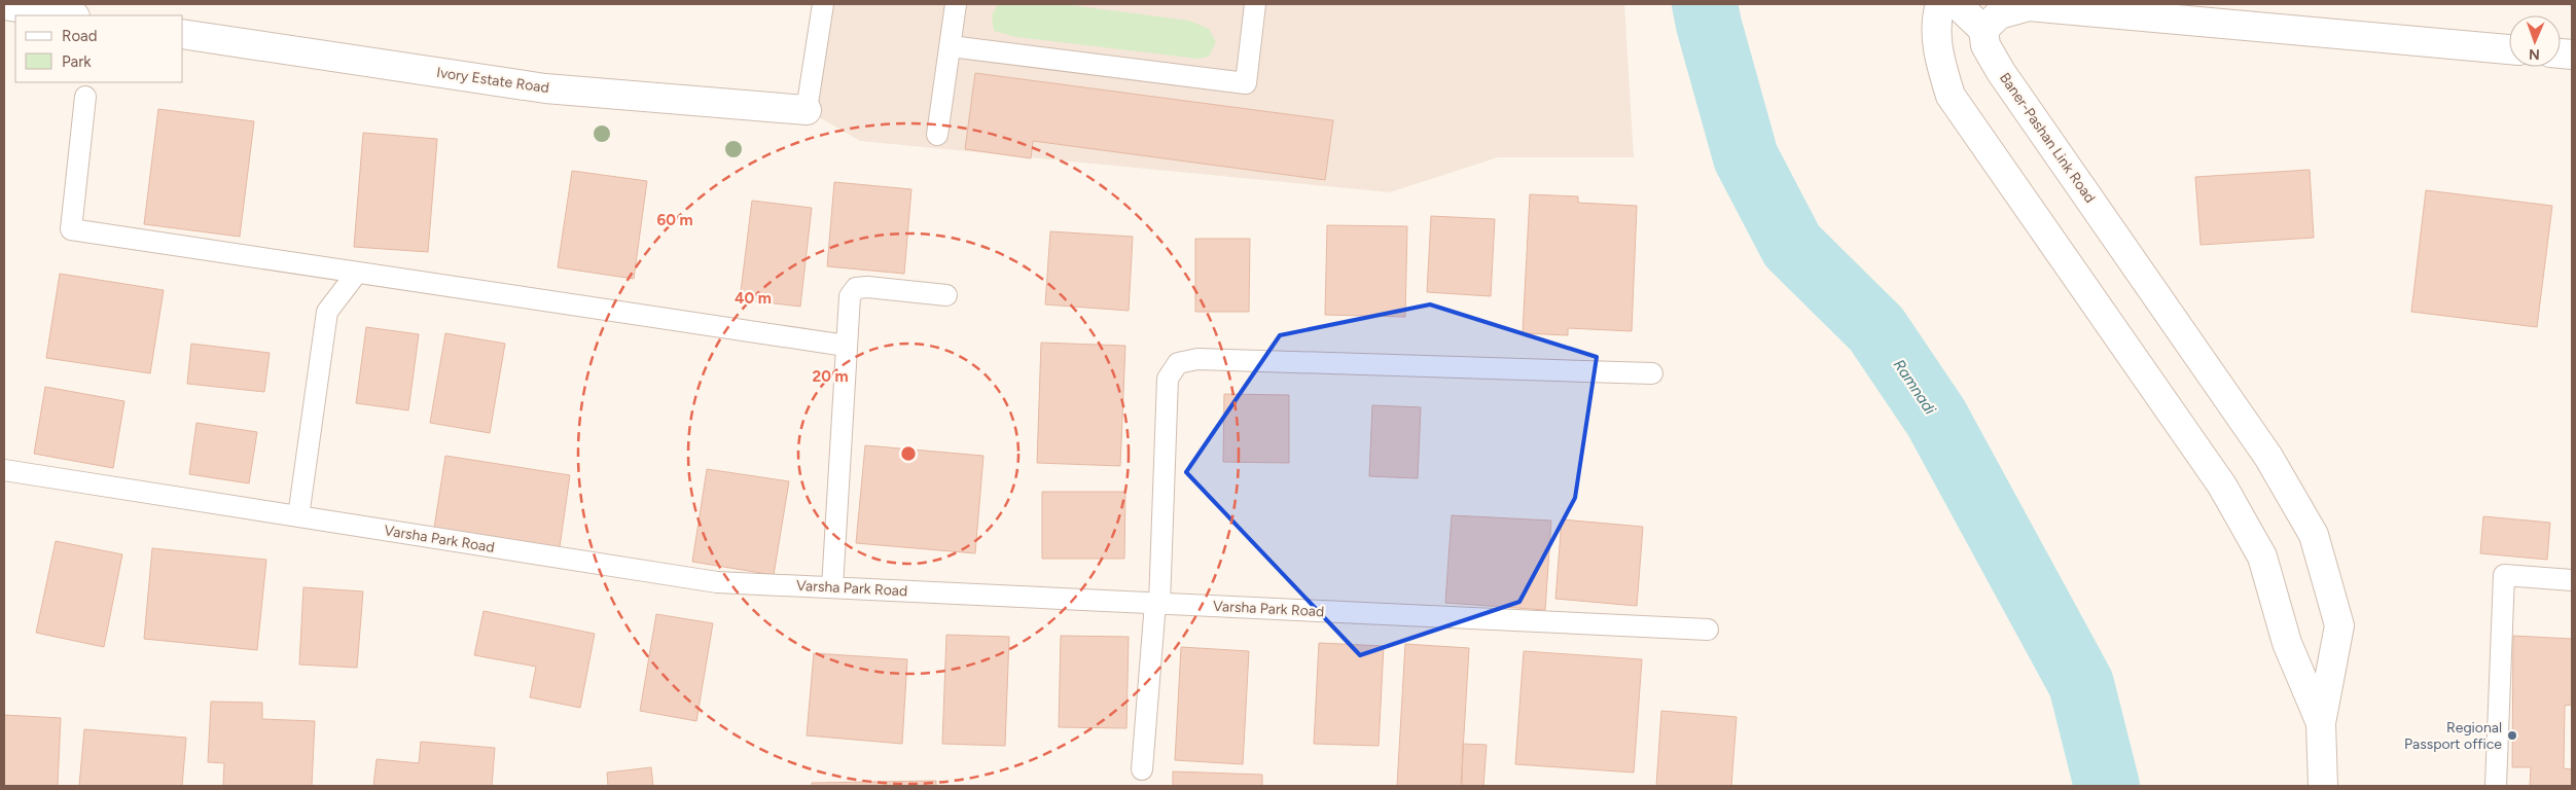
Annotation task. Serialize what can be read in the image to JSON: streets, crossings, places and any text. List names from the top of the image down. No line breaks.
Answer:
{"streets":{"street":["Ivory Estate Road","Baner-Pashan Link Road"],"lane":["Varsha Park Road"]},"water":["Ramnadi"],"places":["Regional Passport office"],"legend":["Road","Park"],"north":"bottom","rings":["60 m","40 m","20 m"]}
